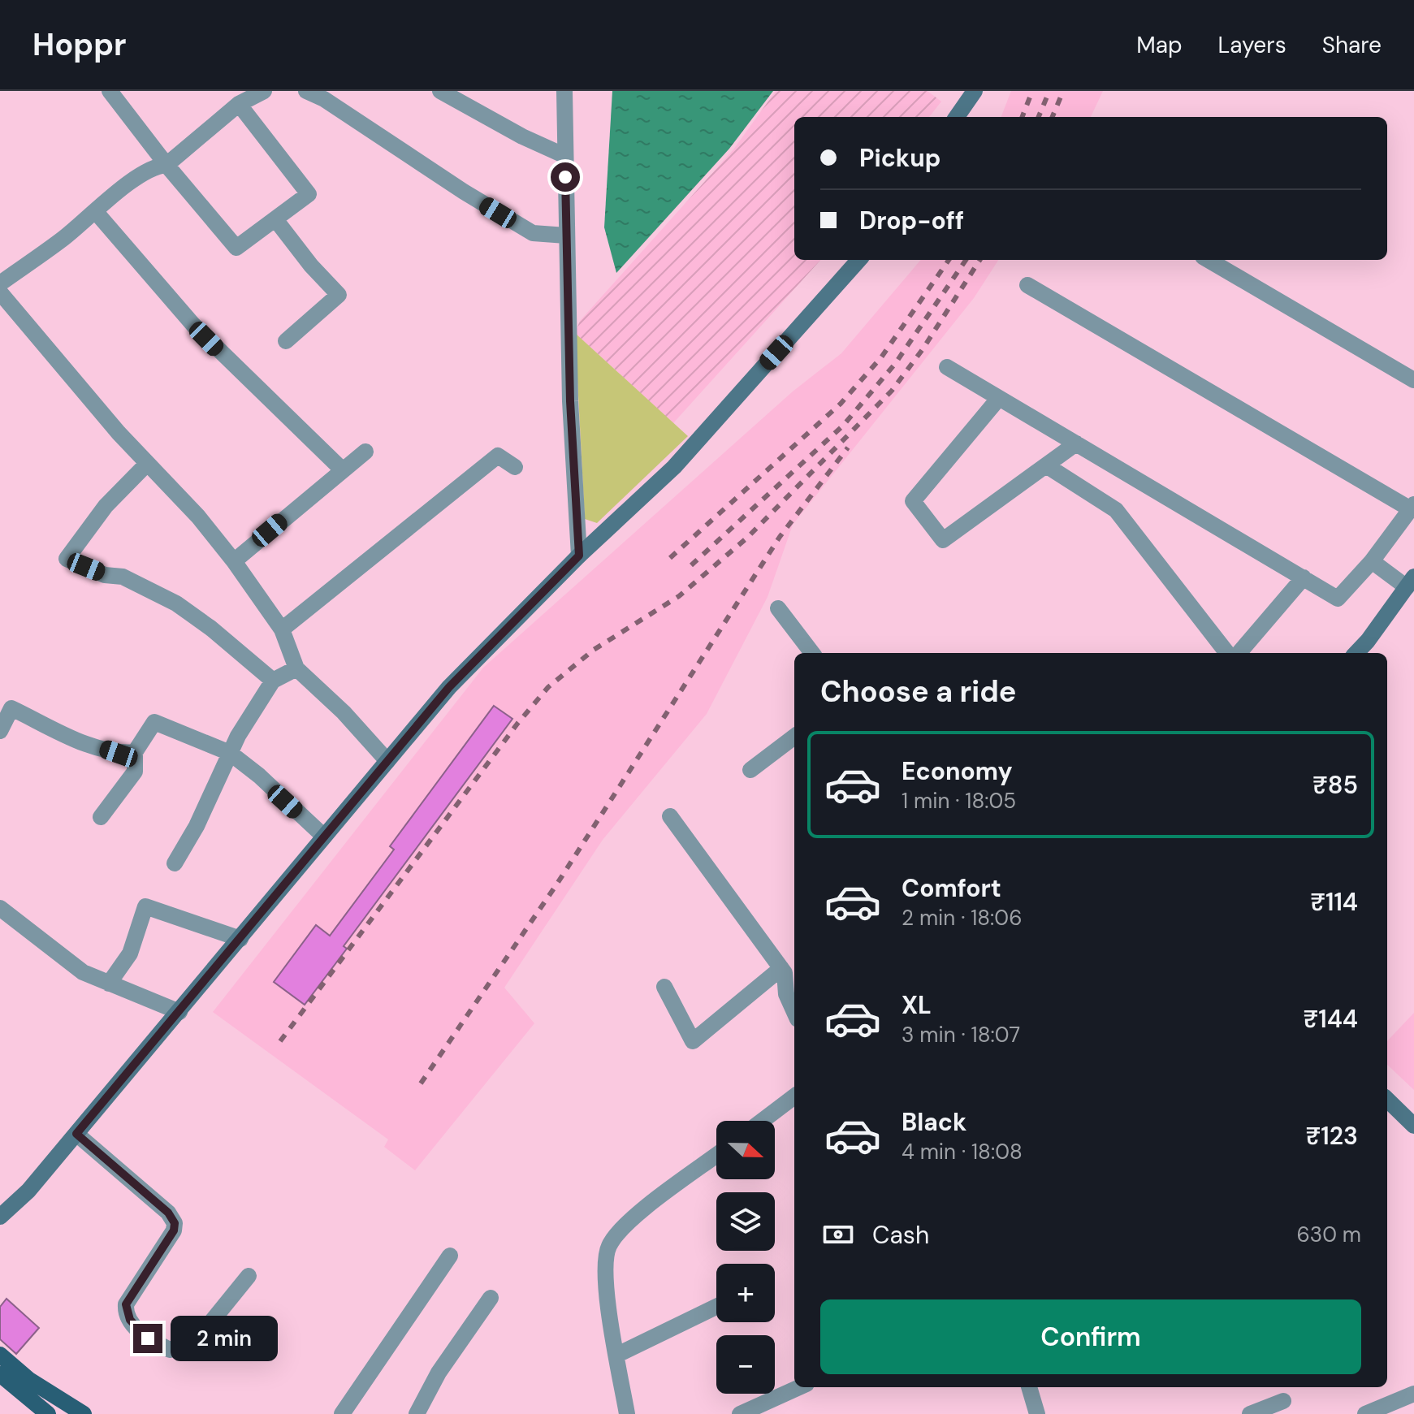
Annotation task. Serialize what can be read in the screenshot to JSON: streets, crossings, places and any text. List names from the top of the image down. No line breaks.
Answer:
{"north":"right","page":{"header":"Hoppr","nav":["Map","Layers","Share"],"banner":["Pickup","Drop-off"],"heading":"Choose a ride","list":[{"name":"Economy","note":"1 min · 18:05","value":"₹85"},{"name":"Comfort","note":"2 min · 18:06","value":"₹114"},{"name":"XL","note":"3 min · 18:07","value":"₹144"},{"name":"Black","note":"4 min · 18:08","value":"₹123"}],"map_buttons":["+","−"],"pay":["Cash","630 m"],"buttons":"Confirm","bubble":"2 min"}}
